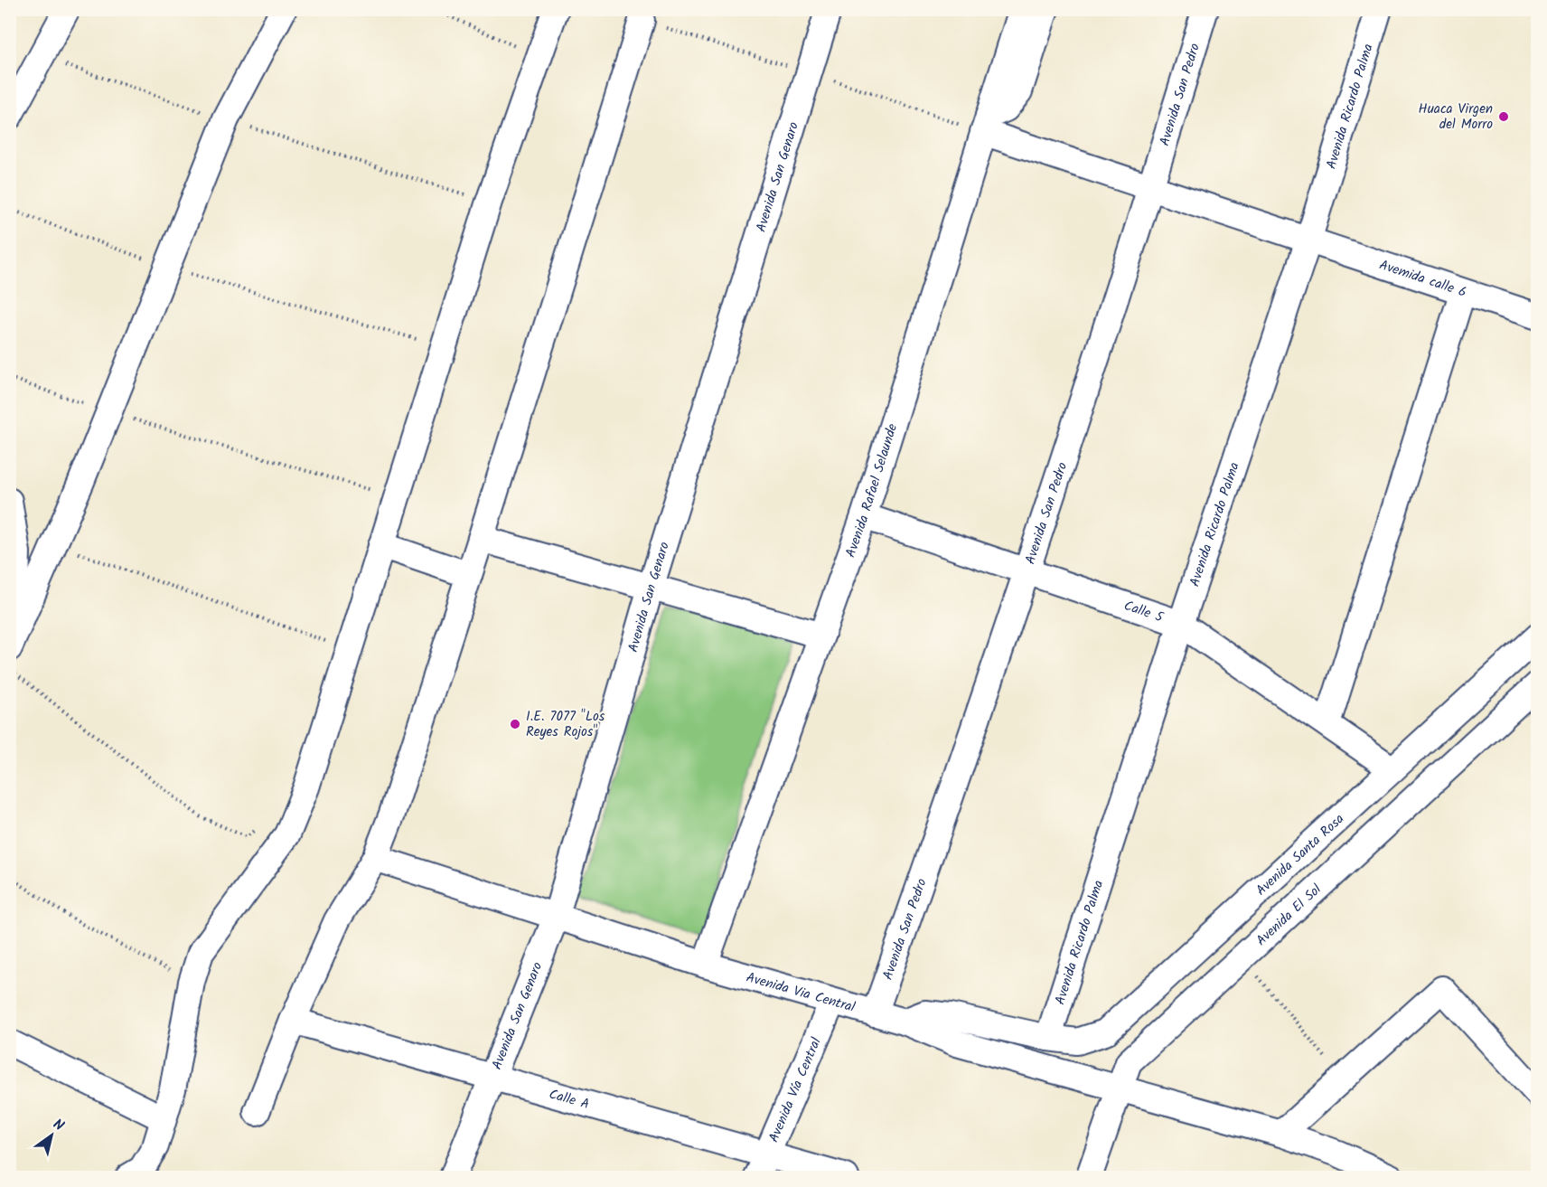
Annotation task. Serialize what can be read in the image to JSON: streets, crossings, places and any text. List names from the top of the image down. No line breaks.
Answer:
{"streets":{"street":["Avenida San Pedro","Avenida Ricardo Palma","Avenida San Genaro","Avemida calle 6","Avenida Rafael Selaunde","Calle 5","Avenida Santa Rosa","Avenida El Sol","Avenida Via Central","Avenida Vía Central","Calle A"]},"crossings":[["Avenida San Pedro","Avemida calle 6"],["Avenida San Pedro","Calle 5"],["Avenida San Pedro","Avenida Via Central"],["Avenida Ricardo Palma","Avemida calle 6"],["Avenida Ricardo Palma","Calle 5"],["Avenida Ricardo Palma","Avenida Santa Rosa"],["Avenida San Genaro","Avenida Via Central"],["Avenida San Genaro","Calle A"],["Avemida calle 6","Avenida Rafael Selaunde"],["Avenida Rafael Selaunde","Calle 5"],["Avenida Rafael Selaunde","Avenida Via Central"],["Calle 5","Avenida Santa Rosa"],["Avenida Via Central","Avenida Vía Central"],["Avenida Vía Central","Calle A"]],"places":["Huaca Virgen del Morro","I.E. 7077 \"Los Reyes Rojos\""],"north":"top right"}
